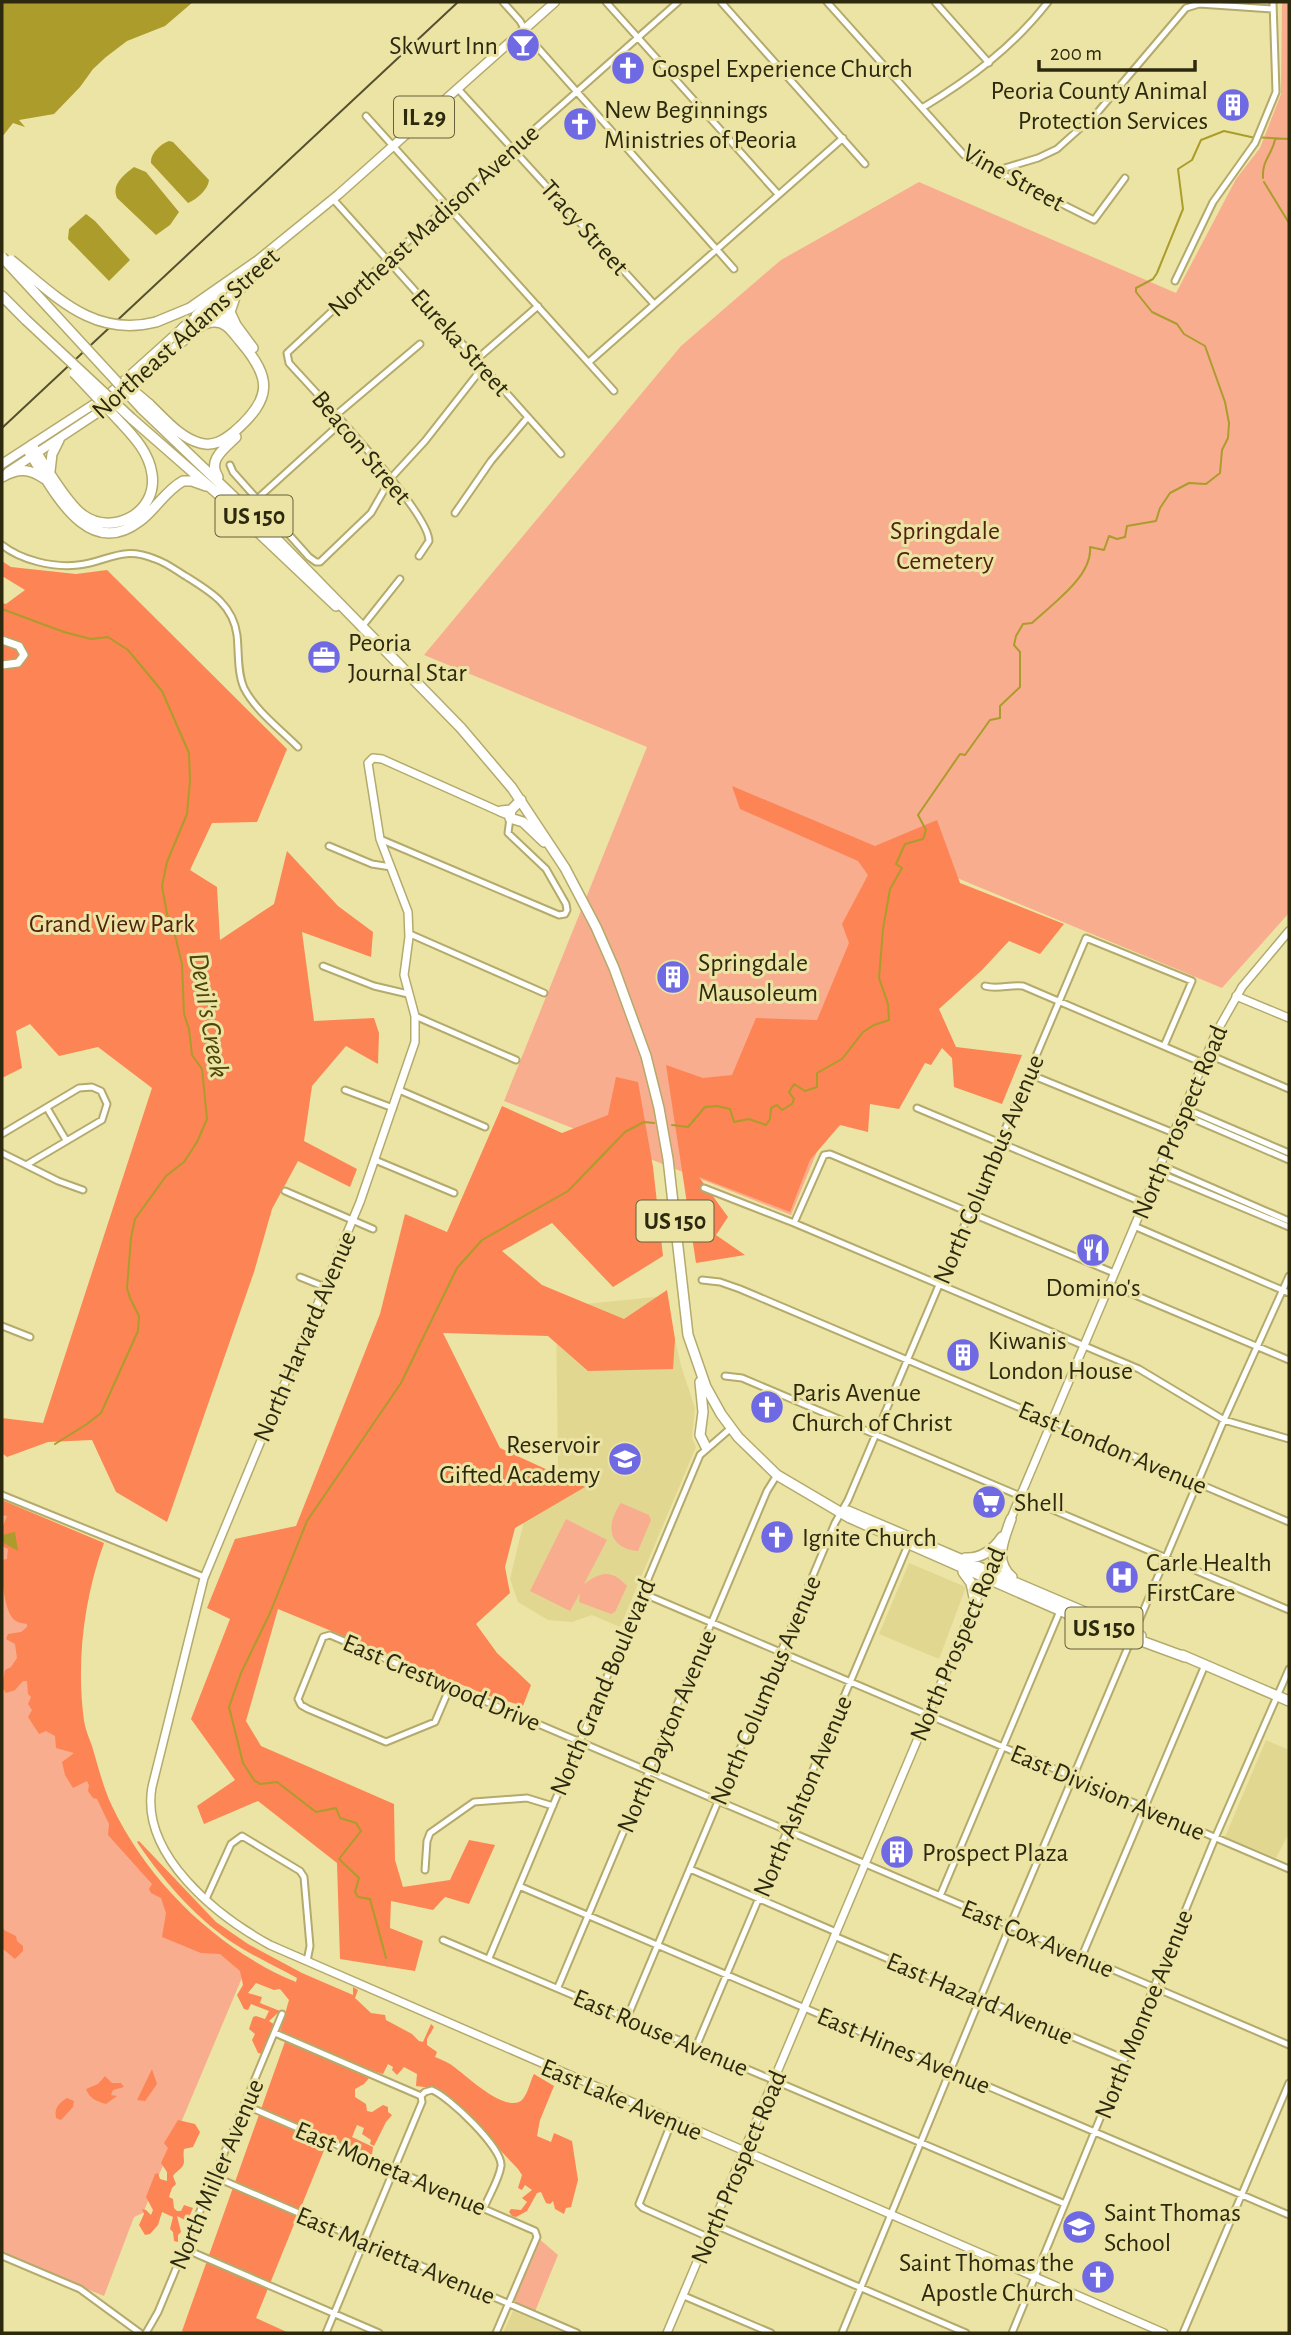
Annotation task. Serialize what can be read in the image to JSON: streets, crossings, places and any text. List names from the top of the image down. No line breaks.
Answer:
{"streets":{"highway":["US 150"],"main road":["IL 29","Northeast Adams Street"],"street":["Vine Street","Northeast Madison Avenue","Tracy Street","Eureka Street","Beacon Street","North Prospect Road","North Columbus Avenue","North Harvard Avenue","East London Avenue","East Crestwood Drive","North Grand Boulevard","North Dayton Avenue","East Division Avenue","North Ashton Avenue","East Cox Avenue","East Hazard Avenue","North Monroe Avenue","East Rouse Avenue","East Hines Avenue","East Lake Avenue","East Moneta Avenue","North Miller Avenue","East Marietta Avenue"]},"crossings":[["Northeast Madison Avenue","Tracy Street"],["Northeast Madison Avenue","Eureka Street"],["Northeast Madison Avenue","Beacon Street"],["Tracy Street","Northeast Adams Street"],["Northeast Adams Street","Eureka Street"],["US 150","North Prospect Road"],["US 150","North Columbus Avenue"],["US 150","North Grand Boulevard"],["US 150","North Dayton Avenue"],["US 150","North Ashton Avenue"],["US 150","North Monroe Avenue"],["North Prospect Road","East London Avenue"],["North Prospect Road","East Crestwood Drive"],["North Prospect Road","East Division Avenue"],["North Prospect Road","East Cox Avenue"],["North Prospect Road","East Hazard Avenue"],["North Prospect Road","East Rouse Avenue"],["North Prospect Road","East Hines Avenue"],["North Prospect Road","East Lake Avenue"],["North Columbus Avenue","East London Avenue"],["North Columbus Avenue","East Crestwood Drive"],["North Columbus Avenue","East Division Avenue"],["North Columbus Avenue","East Hazard Avenue"],["North Columbus Avenue","East Rouse Avenue"],["North Columbus Avenue","East Hines Avenue"],["North Harvard Avenue","East Lake Avenue"],["East Crestwood Drive","North Grand Boulevard"],["East Crestwood Drive","North Dayton Avenue"],["East Crestwood Drive","North Ashton Avenue"],["East Crestwood Drive","East Cox Avenue"],["North Grand Boulevard","East Division Avenue"],["North Grand Boulevard","East Rouse Avenue"],["North Grand Boulevard","East Hines Avenue"],["North Dayton Avenue","East Division Avenue"],["North Dayton Avenue","East Rouse Avenue"],["North Dayton Avenue","East Hines Avenue"],["East Division Avenue","North Ashton Avenue"],["East Division Avenue","North Monroe Avenue"],["North Ashton Avenue","East Hazard Avenue"],["North Ashton Avenue","East Rouse Avenue"],["North Ashton Avenue","East Hines Avenue"],["East Cox Avenue","North Monroe Avenue"],["East Hazard Avenue","North Monroe Avenue"],["North Monroe Avenue","East Rouse Avenue"],["North Monroe Avenue","East Hines Avenue"],["North Monroe Avenue","East Lake Avenue"],["East Moneta Avenue","North Miller Avenue"],["East Moneta Avenue","East Marietta Avenue"],["North Miller Avenue","East Marietta Avenue"]],"water":["Devil's Creek"],"parks":["Springdale Cemetery","Grand View Park"],"places":{"bar":["Skwurt Inn"],"church":["Gospel Experience Church","New Beginnings Ministries of Peoria","Paris Avenue Church of Christ","Ignite Church","Saint Thomas the Apostle Church"],"building":["Peoria County Animal Protection Services","Springdale Mausoleum","Kiwanis London House","Prospect Plaza"],"office":["Peoria Journal Star"],"restaurant":["Domino's"],"school or university":["Reservoir Gifted Academy","Saint Thomas School"],"supermarket":["Shell"],"hospital":["Carle Health FirstCare"]},"scale_bar":"200 m"}
